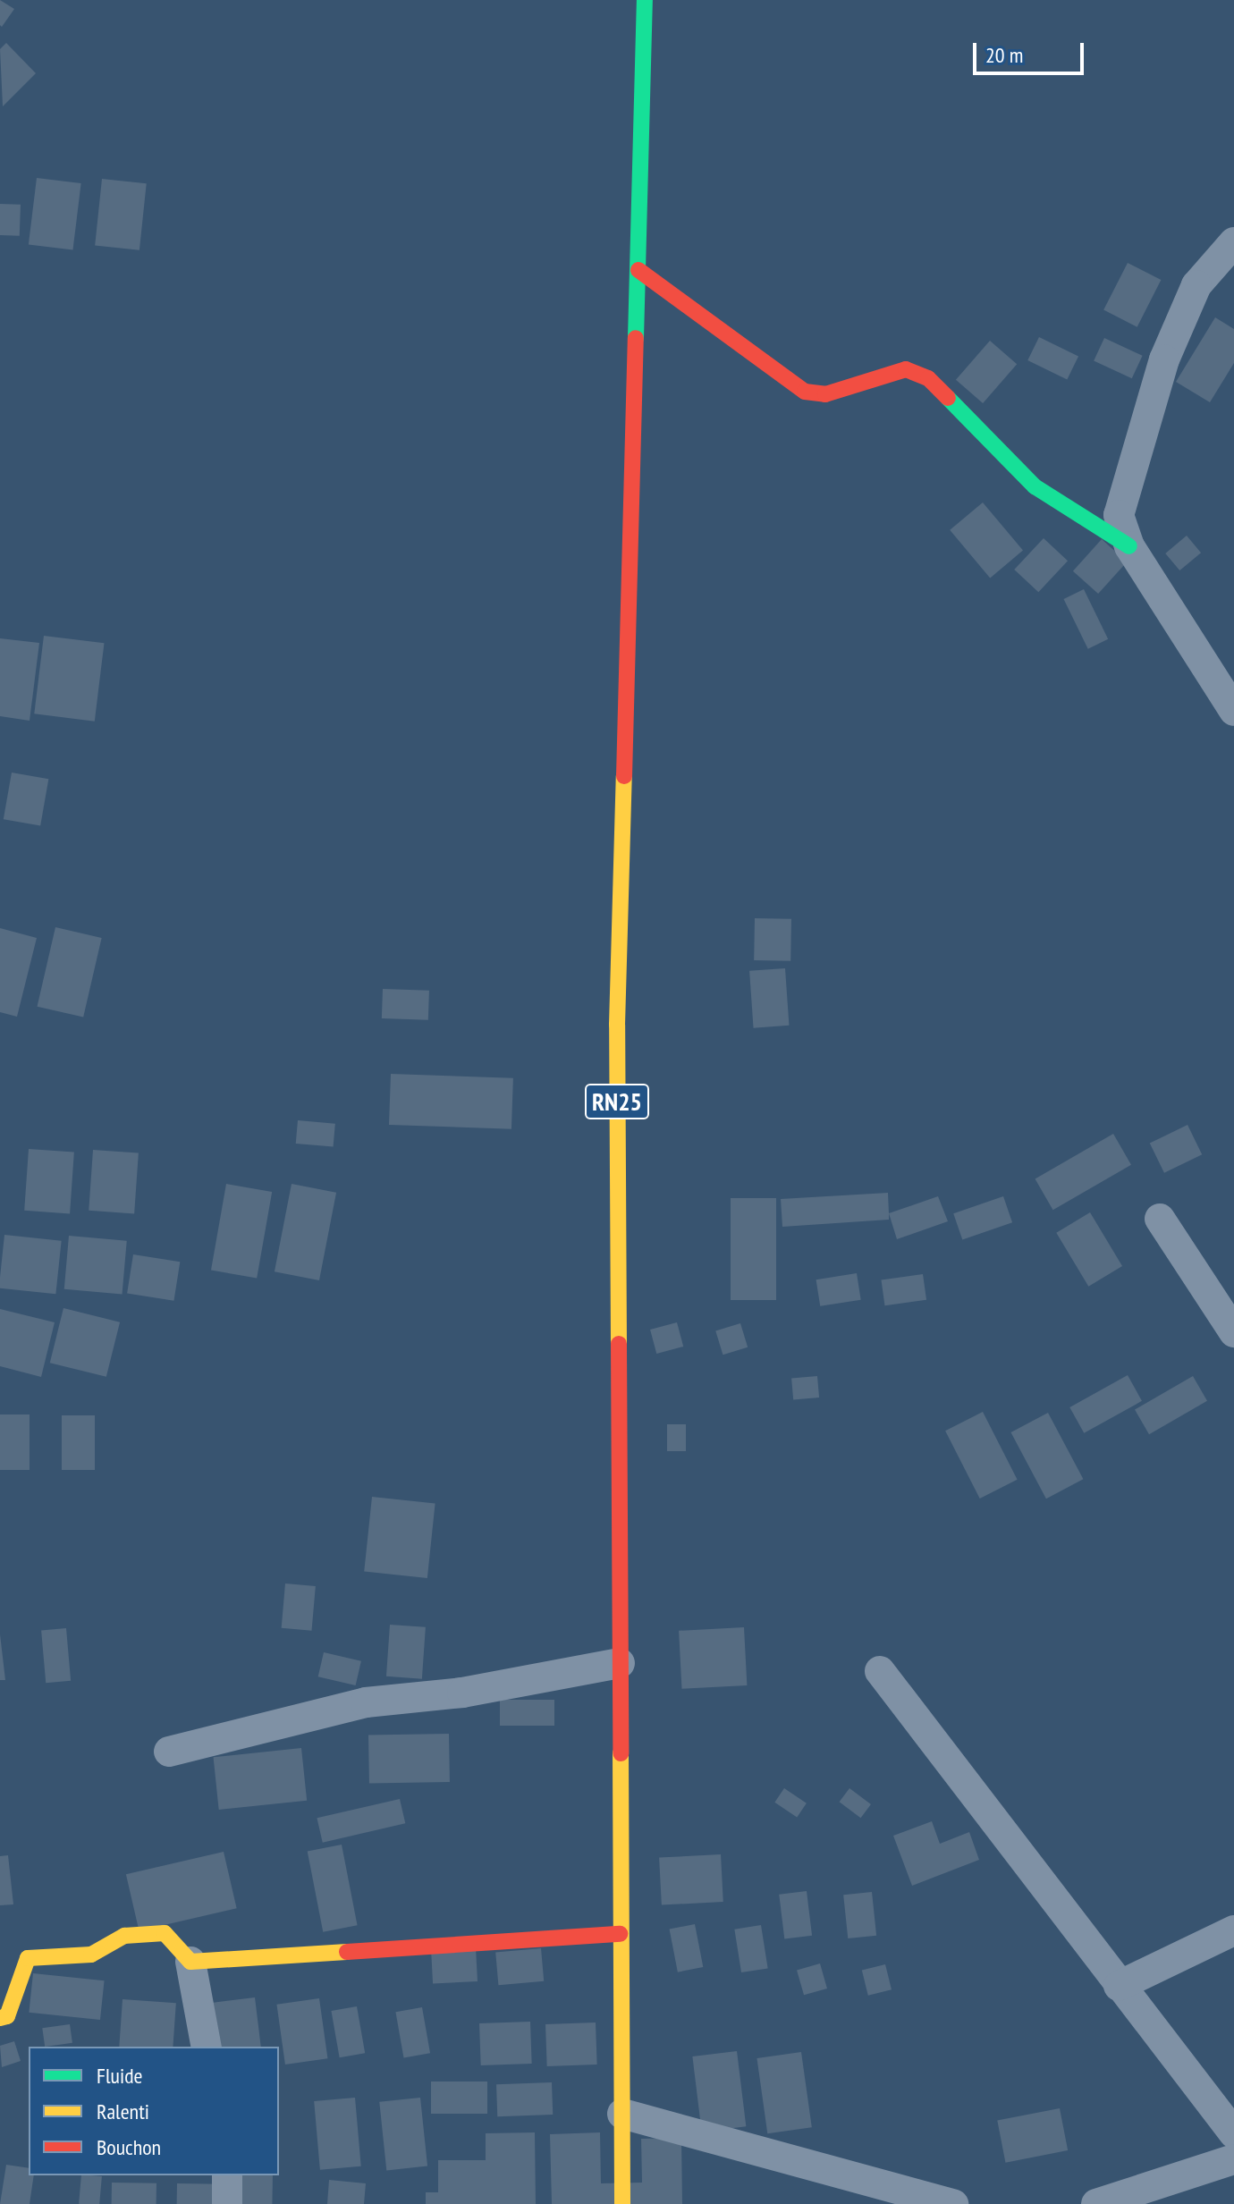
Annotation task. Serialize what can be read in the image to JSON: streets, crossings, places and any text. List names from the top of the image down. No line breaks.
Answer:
{"streets":{"main road":["RN25"]},"legend":["Fluide","Ralenti","Bouchon"],"scale_bar":"20 m"}
